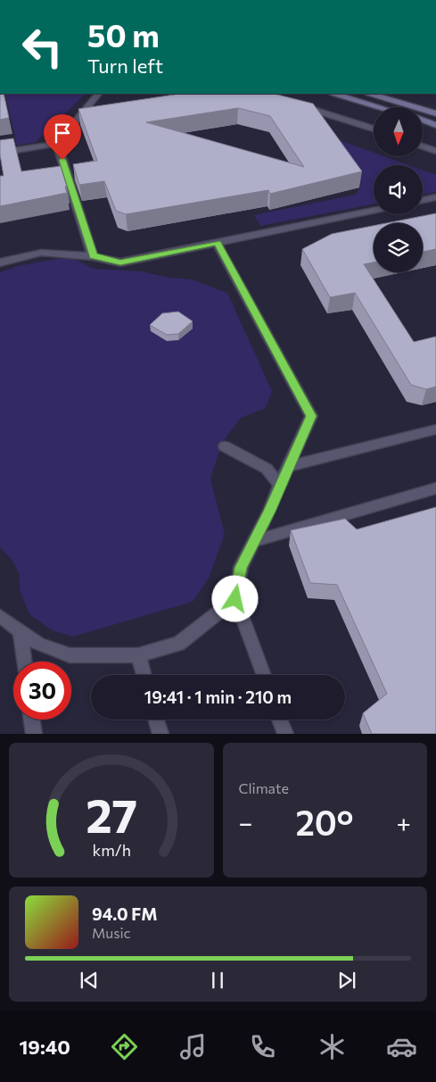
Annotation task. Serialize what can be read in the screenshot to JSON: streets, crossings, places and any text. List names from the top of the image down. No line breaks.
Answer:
{"north":"bottom","page":{"turn":["50 m","Turn left"],"limit":"30","trip":"19:41 · 1 min · 210 m","tile":"Climate","heat":["−","20°","+"],"song":["94.0 FM","Music"],"tabs":"19:40","gauge":["27","km/h"]}}
